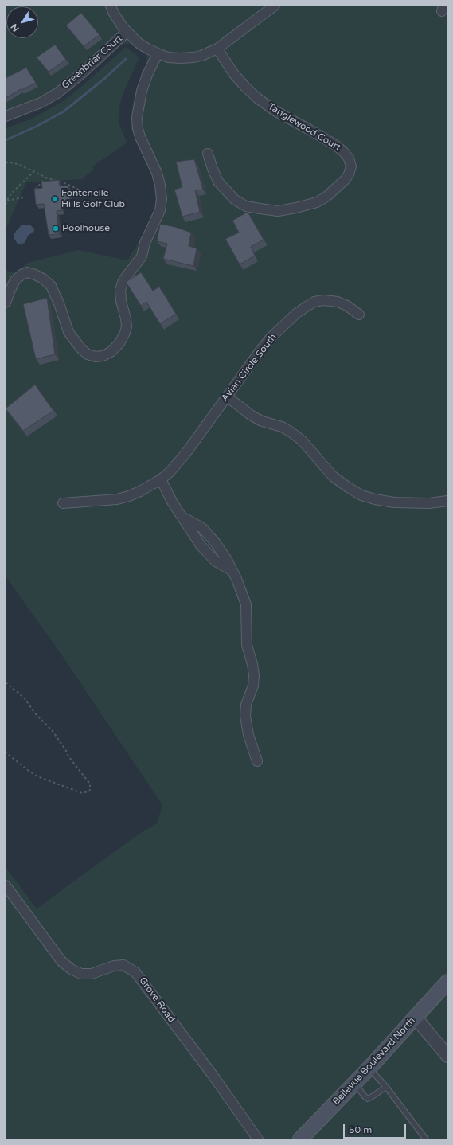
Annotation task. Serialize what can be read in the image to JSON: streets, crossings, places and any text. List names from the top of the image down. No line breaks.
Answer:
{"streets":{"main road":["Bellevue Boulevard North"],"street":["Greenbriar Court","Tanglewood Court","Avian Circle South","Grove Road"]},"places":["Fontenelle Hills Golf Club","Poolhouse"],"scale_bar":"50 m","north":"bottom left"}
